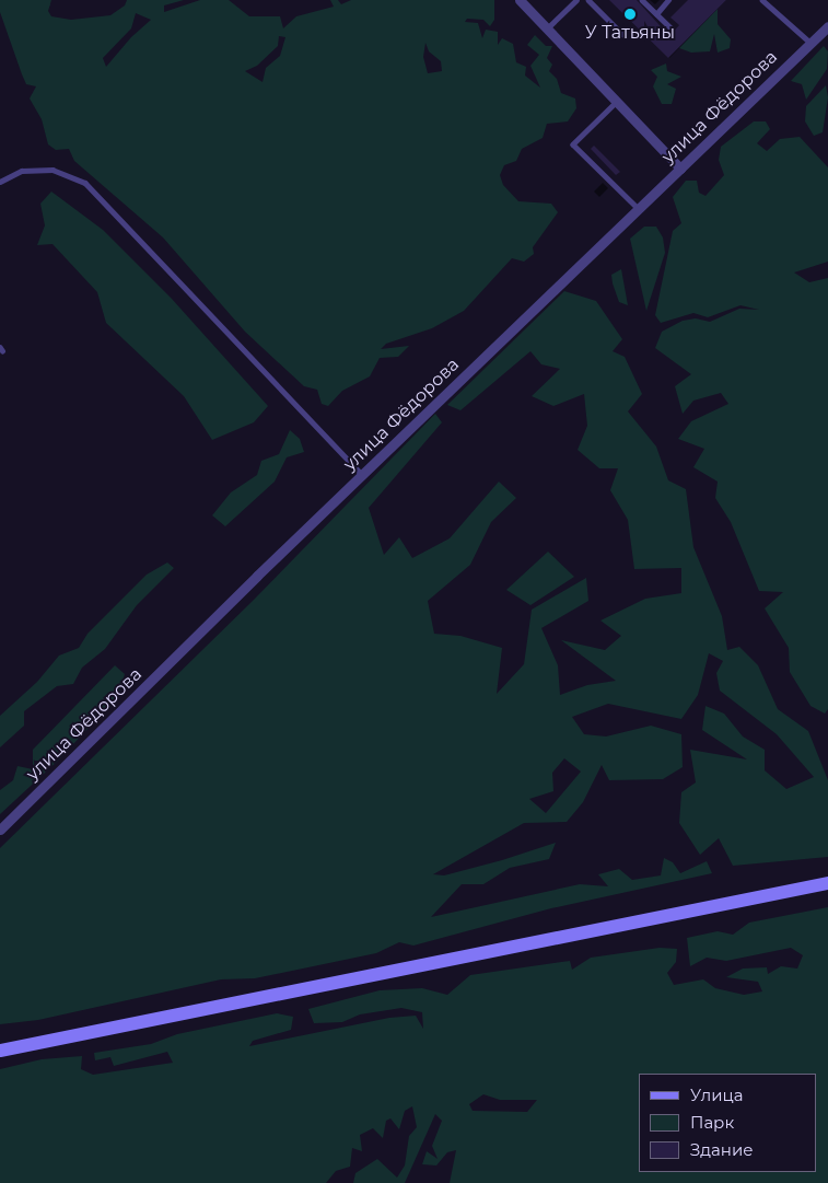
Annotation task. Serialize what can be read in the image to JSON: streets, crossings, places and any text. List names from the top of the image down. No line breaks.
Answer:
{"streets":{"street":["улица Фёдорова"]},"places":["У Татьяны"],"legend":["Улица","Парк","Здание"]}
